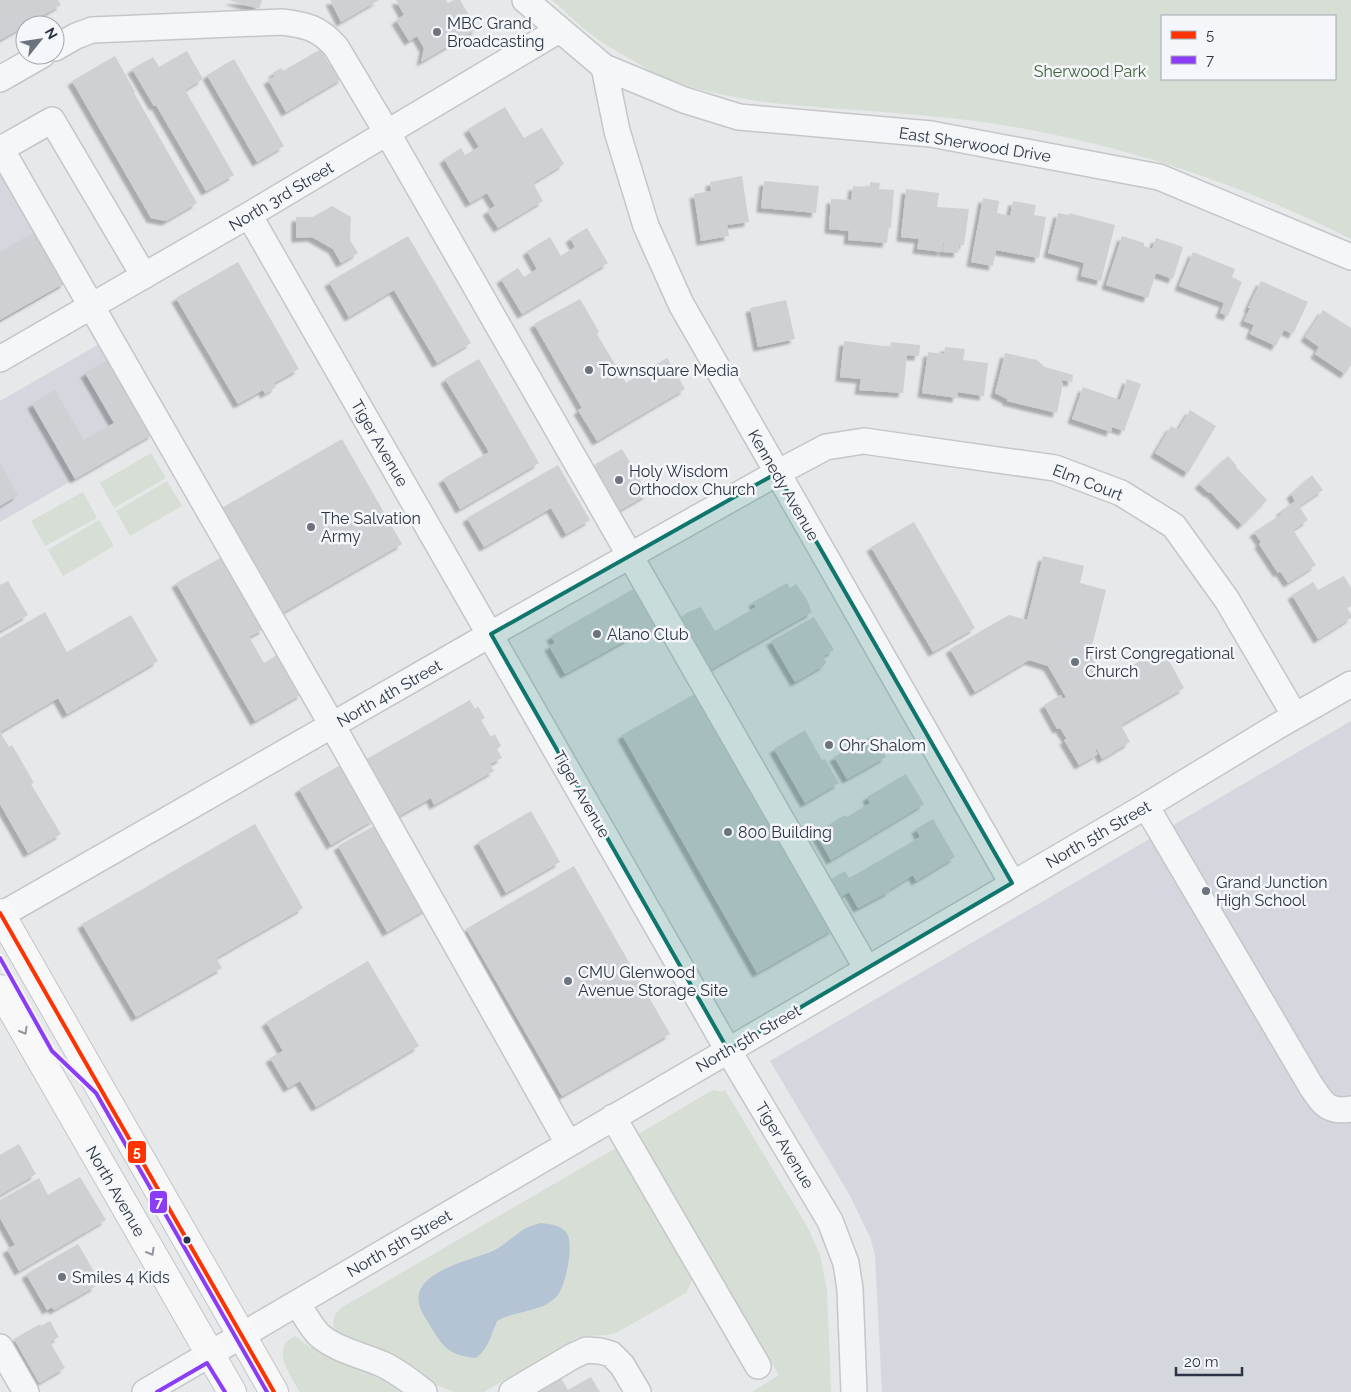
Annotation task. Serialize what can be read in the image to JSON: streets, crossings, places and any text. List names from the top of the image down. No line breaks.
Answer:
{"streets":{"main road":["North Avenue"],"street":["East Sherwood Drive","North 3rd Street","Tiger Avenue","Elm Court","Kennedy Avenue","North 4th Street","North 5th Street"]},"crossings":[["East Sherwood Drive","North 3rd Street"],["East Sherwood Drive","Kennedy Avenue"],["North 3rd Street","Tiger Avenue"],["Tiger Avenue","North 4th Street"],["Tiger Avenue","North 5th Street"],["Elm Court","Kennedy Avenue"],["Elm Court","North 4th Street"],["Elm Court","North 5th Street"],["Kennedy Avenue","North 4th Street"],["Kennedy Avenue","North 5th Street"],["North 5th Street","North Avenue"]],"parks":["Sherwood Park"],"places":["MBC Grand Broadcasting","Townsquare Media","Holy Wisdom Orthodox Church","The Salvation Army","Alano Club","First Congregational Church","Ohr Shalom","800 Building","Grand Junction High School","CMU Glenwood Avenue Storage Site","Smiles 4 Kids"],"lines":["transit line 5","transit line 7"],"legend":["5","7"],"scale_bar":"20 m","north":"top right"}
